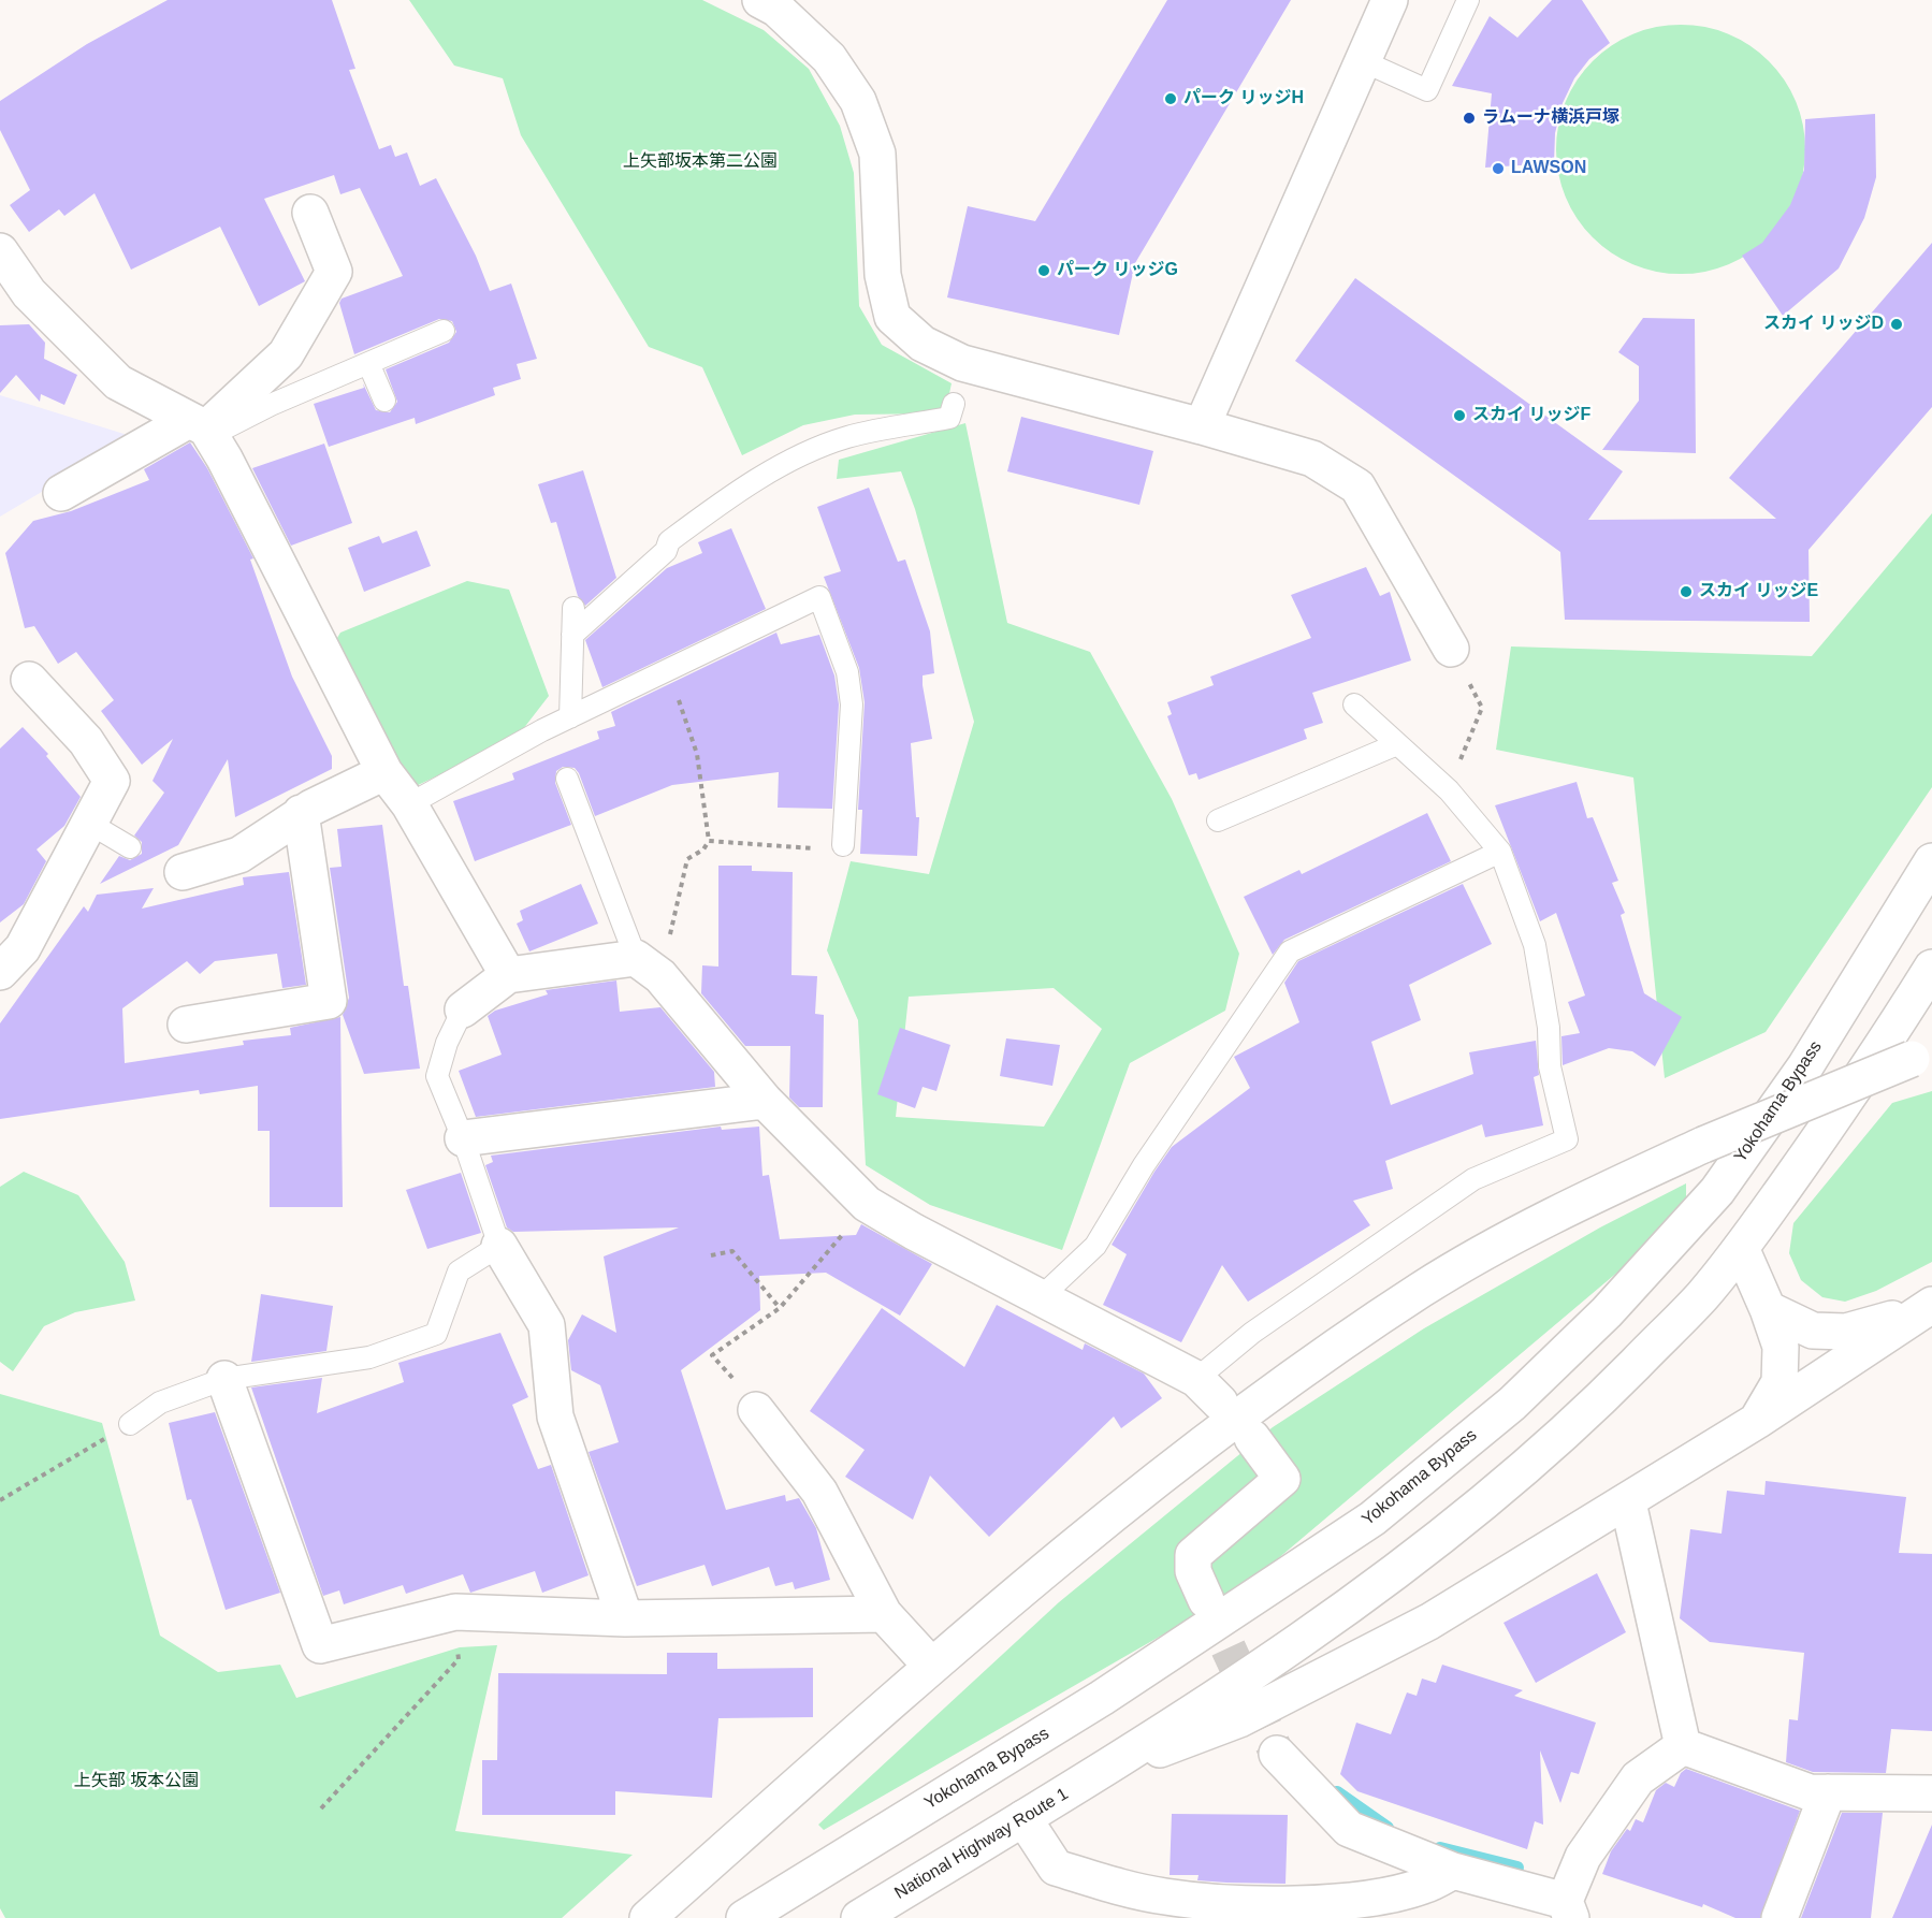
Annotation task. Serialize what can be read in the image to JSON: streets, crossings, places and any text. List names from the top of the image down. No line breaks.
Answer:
{"streets":{"main road":["Yokohama Bypass","National Highway Route 1"]},"parks":["上矢部坂本第二公園","上矢部 坂本公園"],"places":["パーク リッジH","ラムーナ横浜戸塚","LAWSON","パーク リッジG","スカイ リッジD","スカイ リッジF","スカイ リッジE"]}
